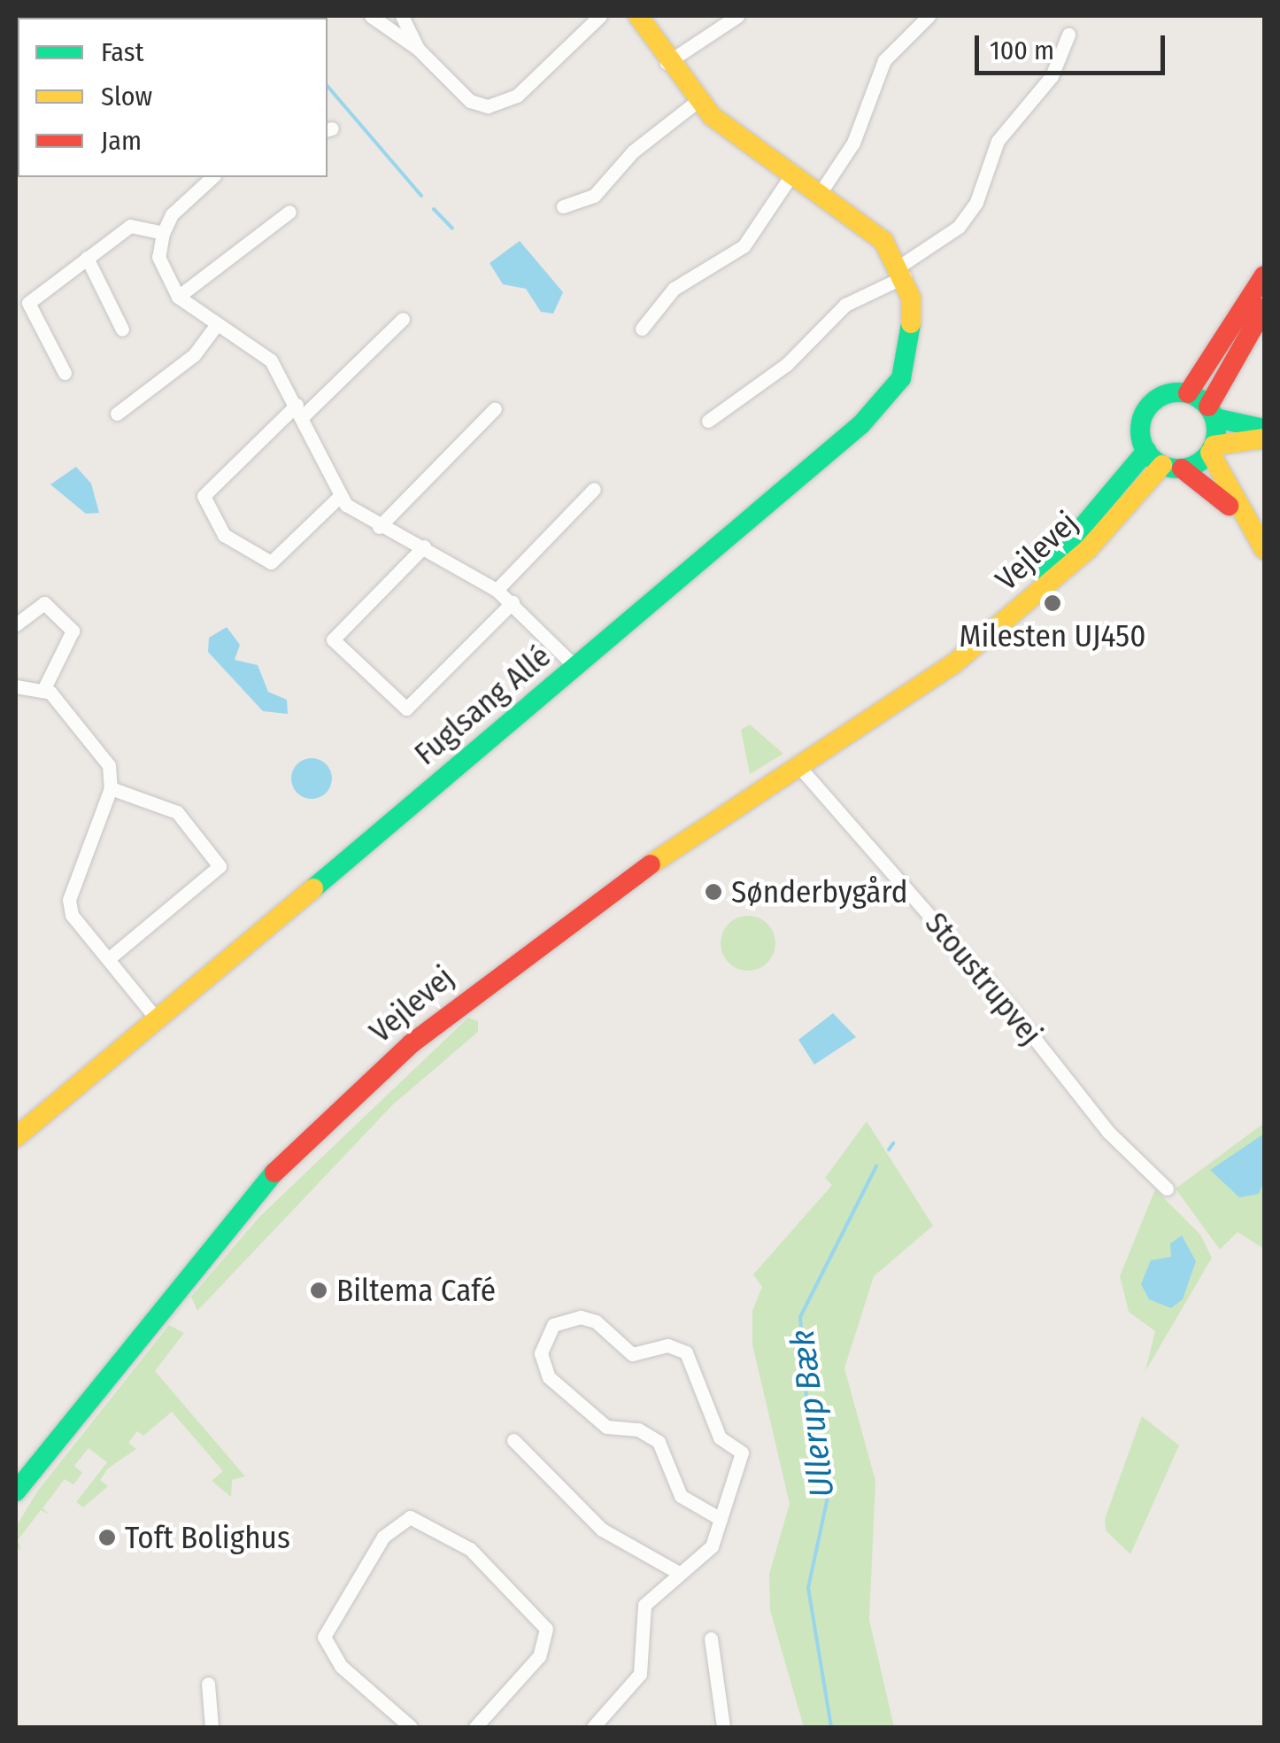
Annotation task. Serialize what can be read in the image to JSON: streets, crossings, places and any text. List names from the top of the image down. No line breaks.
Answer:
{"streets":{"street":["Vejlevej","Fuglsang Allé","Stoustrupvej"]},"crossings":[["Vejlevej","Stoustrupvej"]],"water":["Ullerup Bæk"],"places":["Milesten UJ450","Sønderbygård","Biltema Café","Toft Bolighus"],"legend":["Fast","Slow","Jam"],"scale_bar":"100 m"}
